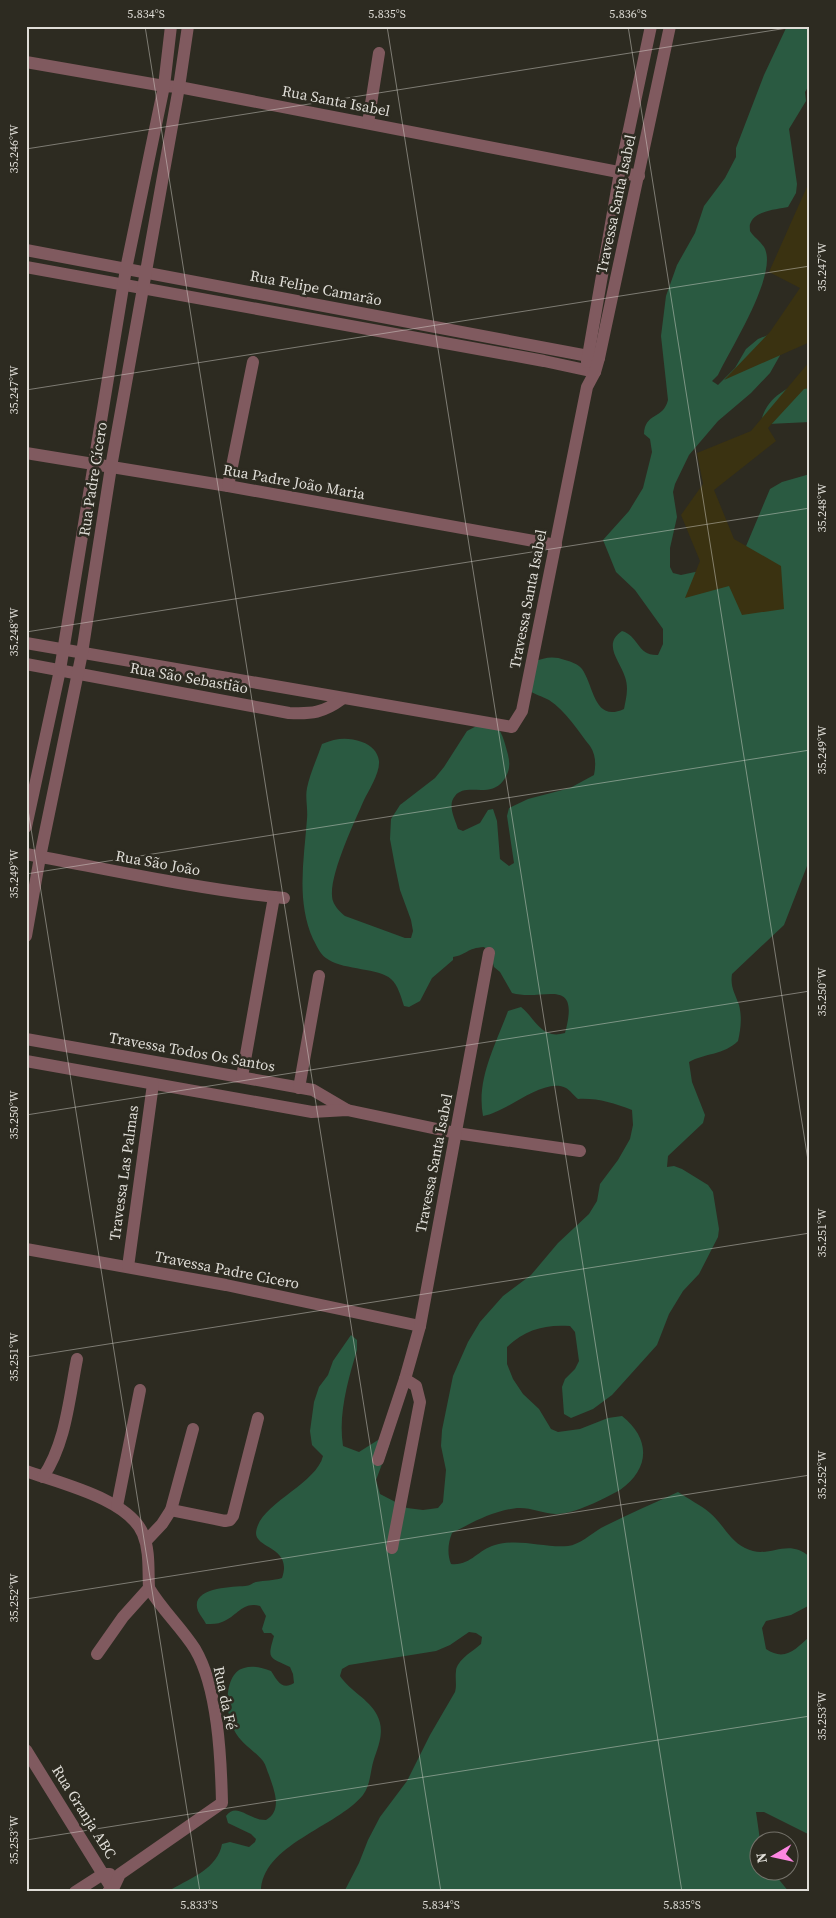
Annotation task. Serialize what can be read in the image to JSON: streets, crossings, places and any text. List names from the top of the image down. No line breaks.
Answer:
{"streets":{"street":["Rua Santa Isabel","Travessa Santa Isabel","Rua Felipe Camarão","Rua Padre Cícero","Rua Padre João Maria","Rua São Sebastião","Rua São João","Travessa Todos Os Santos","Travessa Las Palmas","Travessa Padre Cicero","Rua da Fé","Rua Granja ABC"]},"crossings":[["Rua Santa Isabel","Travessa Santa Isabel"],["Rua Santa Isabel","Rua Padre Cícero"],["Travessa Santa Isabel","Rua Felipe Camarão"],["Travessa Santa Isabel","Rua Padre João Maria"],["Travessa Santa Isabel","Rua São Sebastião"],["Travessa Santa Isabel","Travessa Todos Os Santos"],["Travessa Santa Isabel","Travessa Padre Cicero"],["Rua Felipe Camarão","Rua Padre Cícero"],["Rua Padre Cícero","Rua Padre João Maria"],["Rua Padre Cícero","Rua São Sebastião"],["Rua Padre Cícero","Rua São João"],["Rua São João","Travessa Todos Os Santos"],["Travessa Todos Os Santos","Travessa Las Palmas"],["Travessa Las Palmas","Travessa Padre Cicero"]],"north":"left","coordinates":["5.834°S","5.835°S","5.836°S","35.246°W","35.247°W","35.248°W","35.249°W","35.250°W","35.251°W","35.252°W","35.253°W","5.833°S"]}
